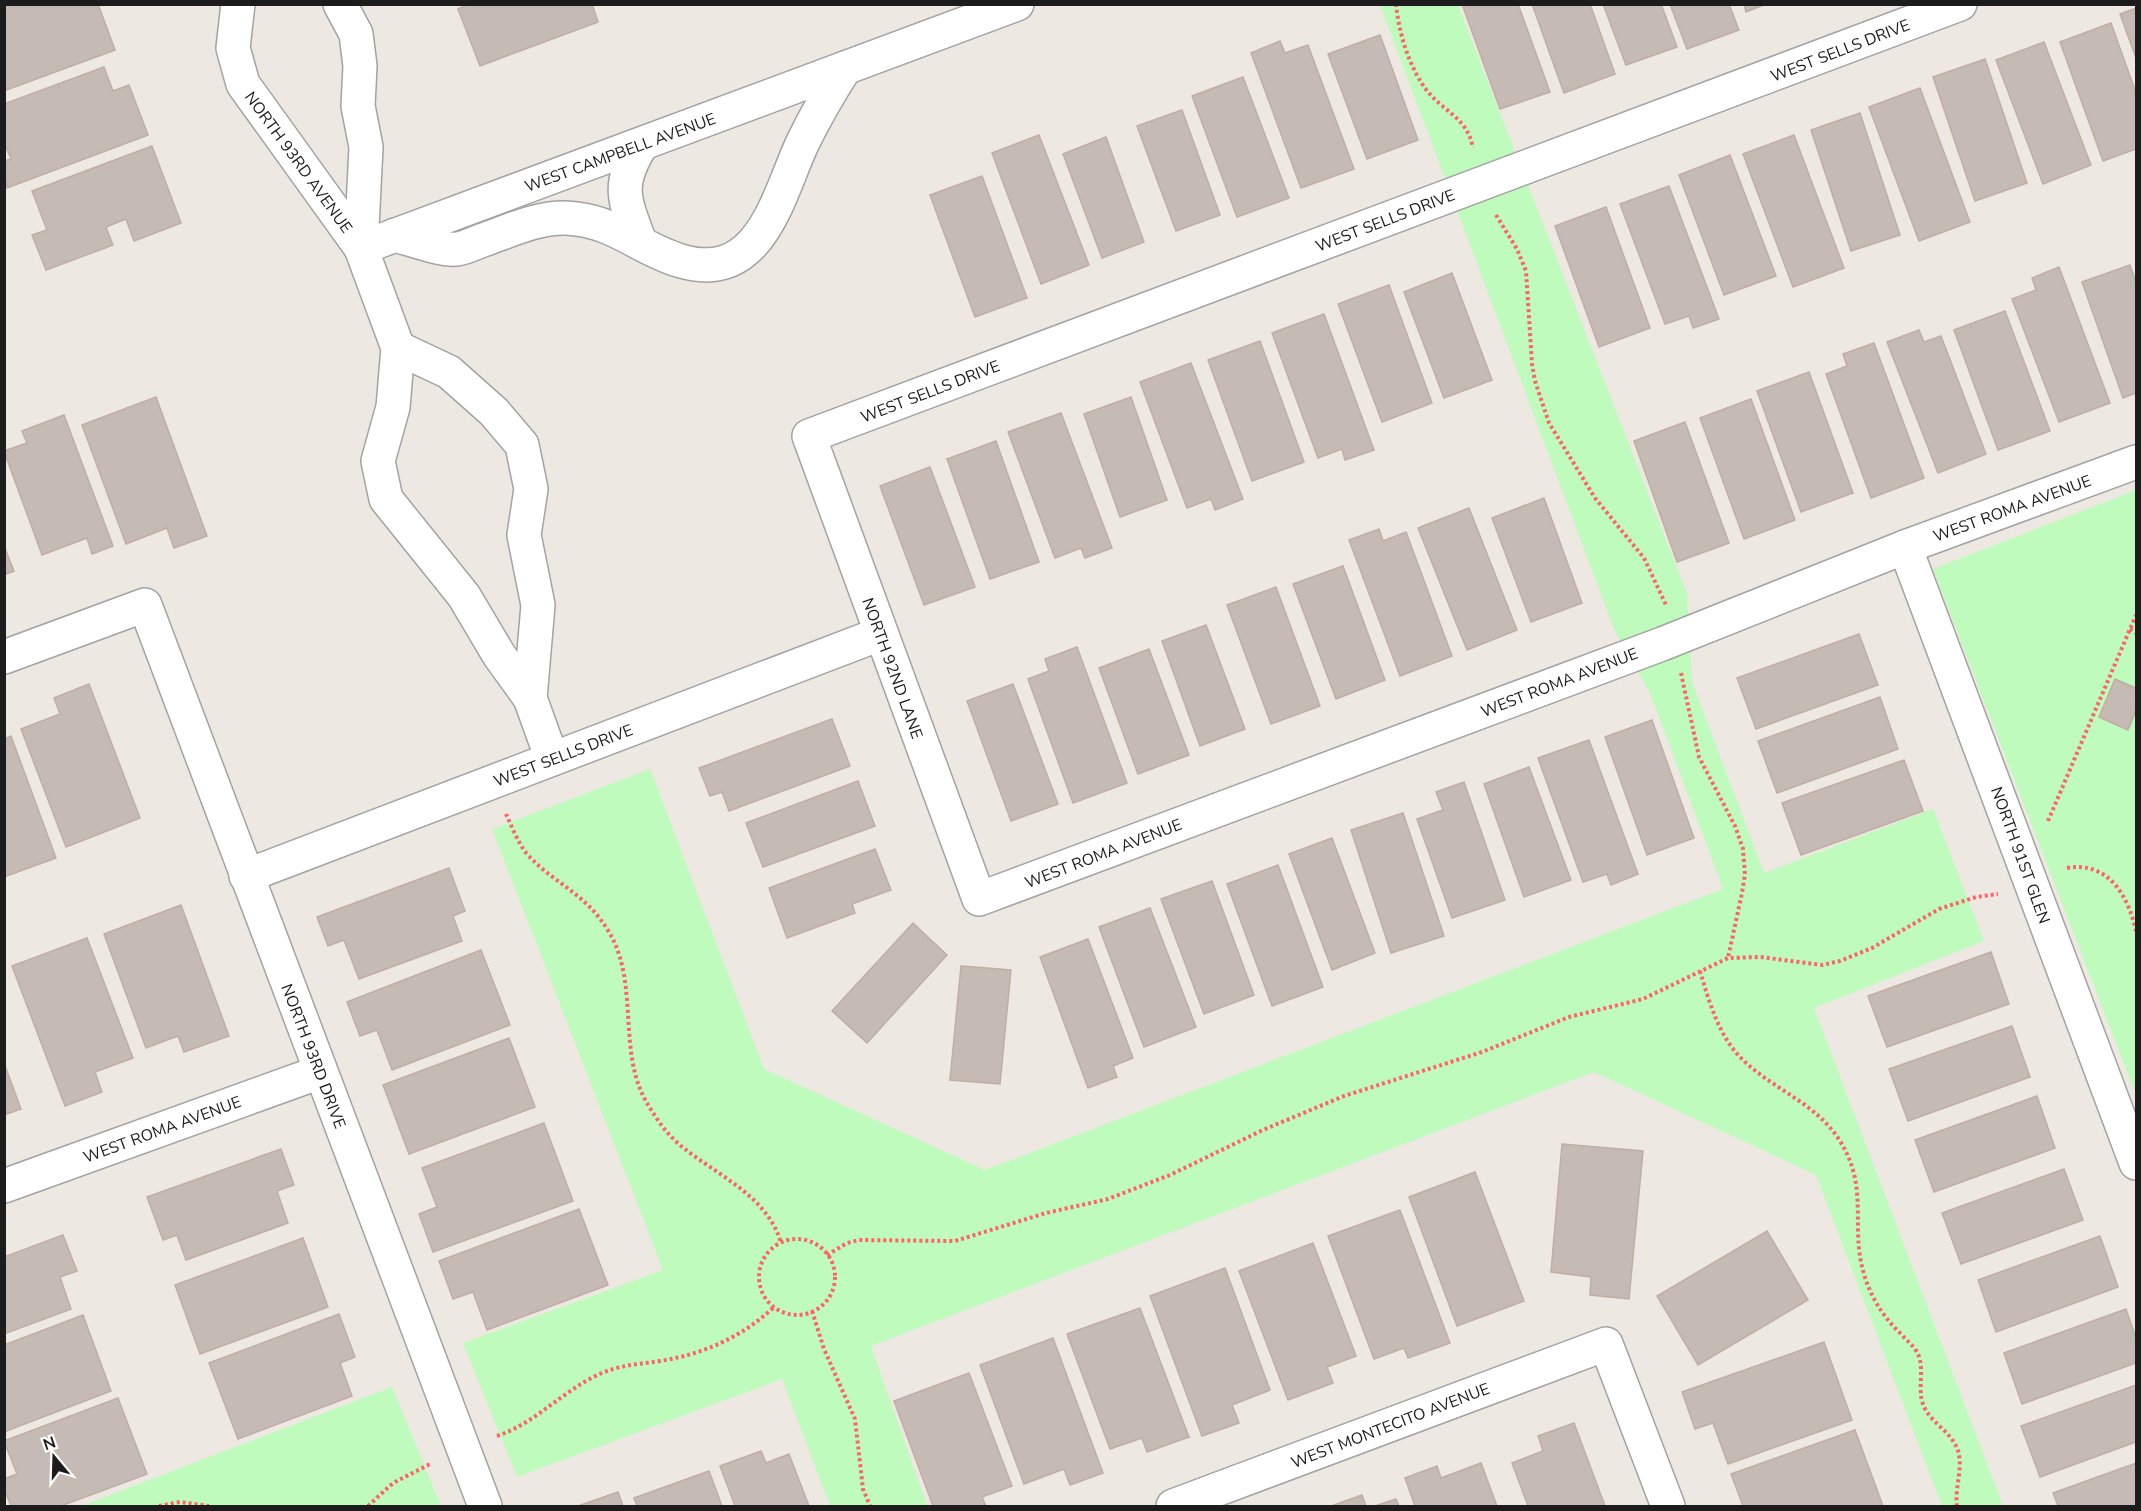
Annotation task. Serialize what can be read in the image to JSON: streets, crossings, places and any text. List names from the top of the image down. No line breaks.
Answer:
{"streets":{"street":["WEST SELLS DRIVE","WEST CAMPBELL AVENUE","NORTH 93RD AVENUE","WEST ROMA AVENUE","NORTH 92ND LANE","NORTH 91ST GLEN","NORTH 93RD DRIVE","WEST MONTECITO AVENUE"]},"crossings":[["WEST SELLS DRIVE","NORTH 93RD AVENUE"],["WEST SELLS DRIVE","NORTH 92ND LANE"],["WEST SELLS DRIVE","NORTH 93RD DRIVE"],["WEST CAMPBELL AVENUE","NORTH 93RD AVENUE"],["WEST ROMA AVENUE","NORTH 92ND LANE"],["WEST ROMA AVENUE","NORTH 91ST GLEN"],["WEST ROMA AVENUE","NORTH 93RD DRIVE"]],"north":"top"}
